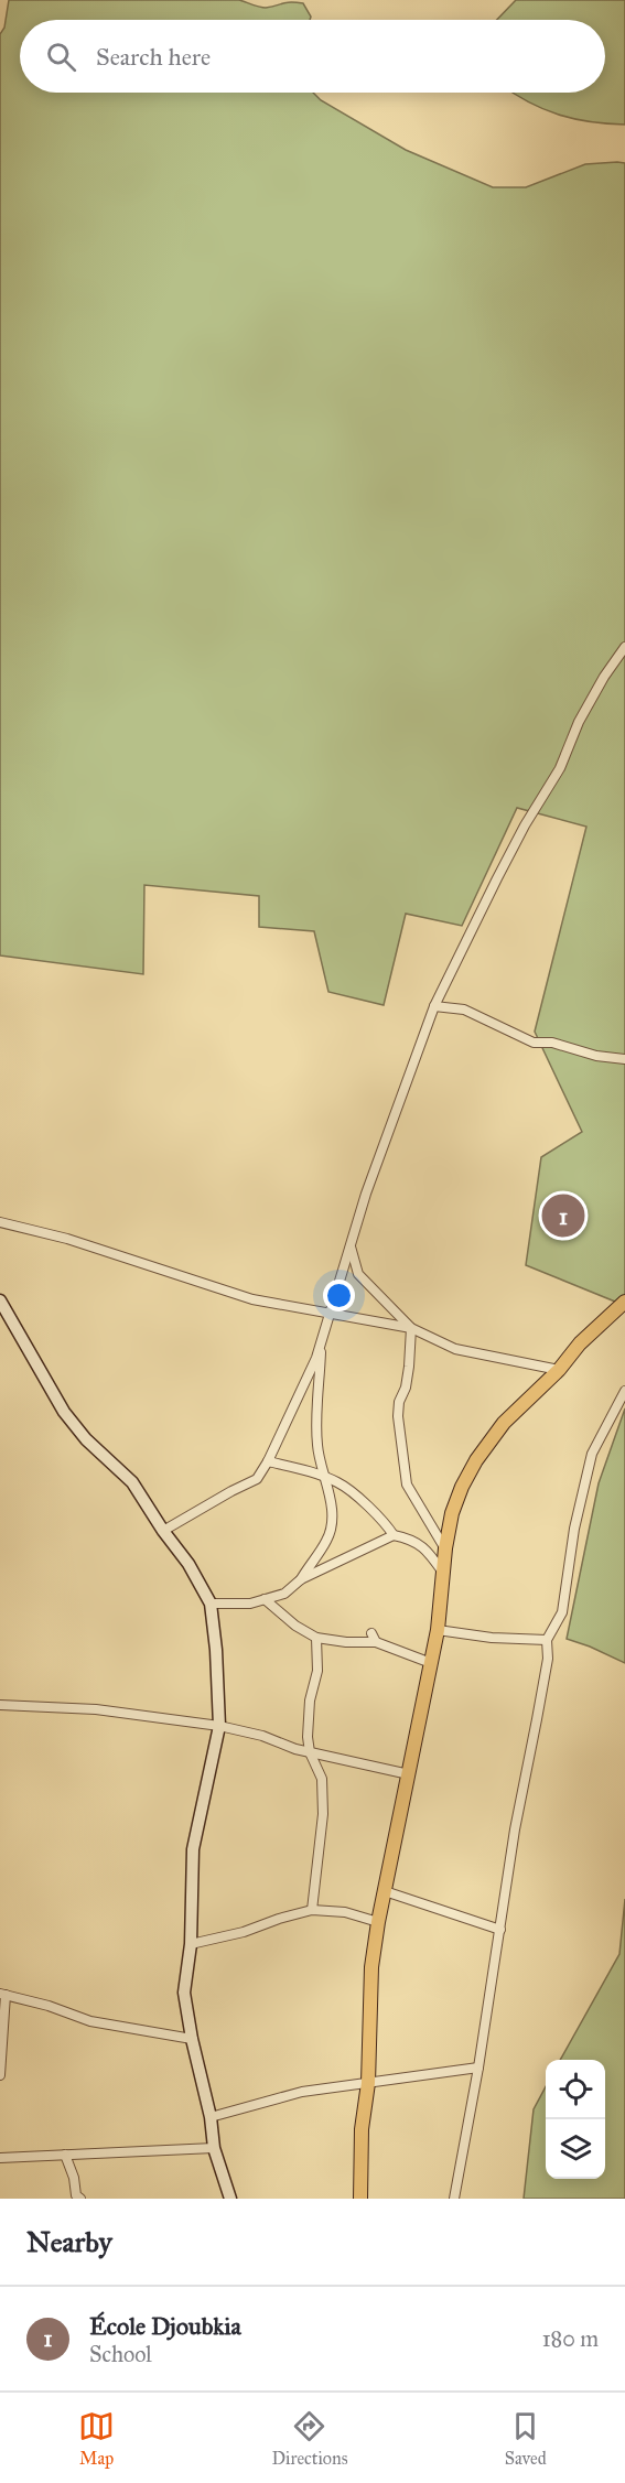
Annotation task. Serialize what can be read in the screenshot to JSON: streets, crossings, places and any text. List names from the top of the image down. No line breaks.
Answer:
{"page":{"search":"Search here","pins":"1","heading":"Nearby","list":[{"mark":"1","name":"École Djoubkia","note":"School","value":"180 m"}],"nav":["Map","Directions","Saved"]}}
